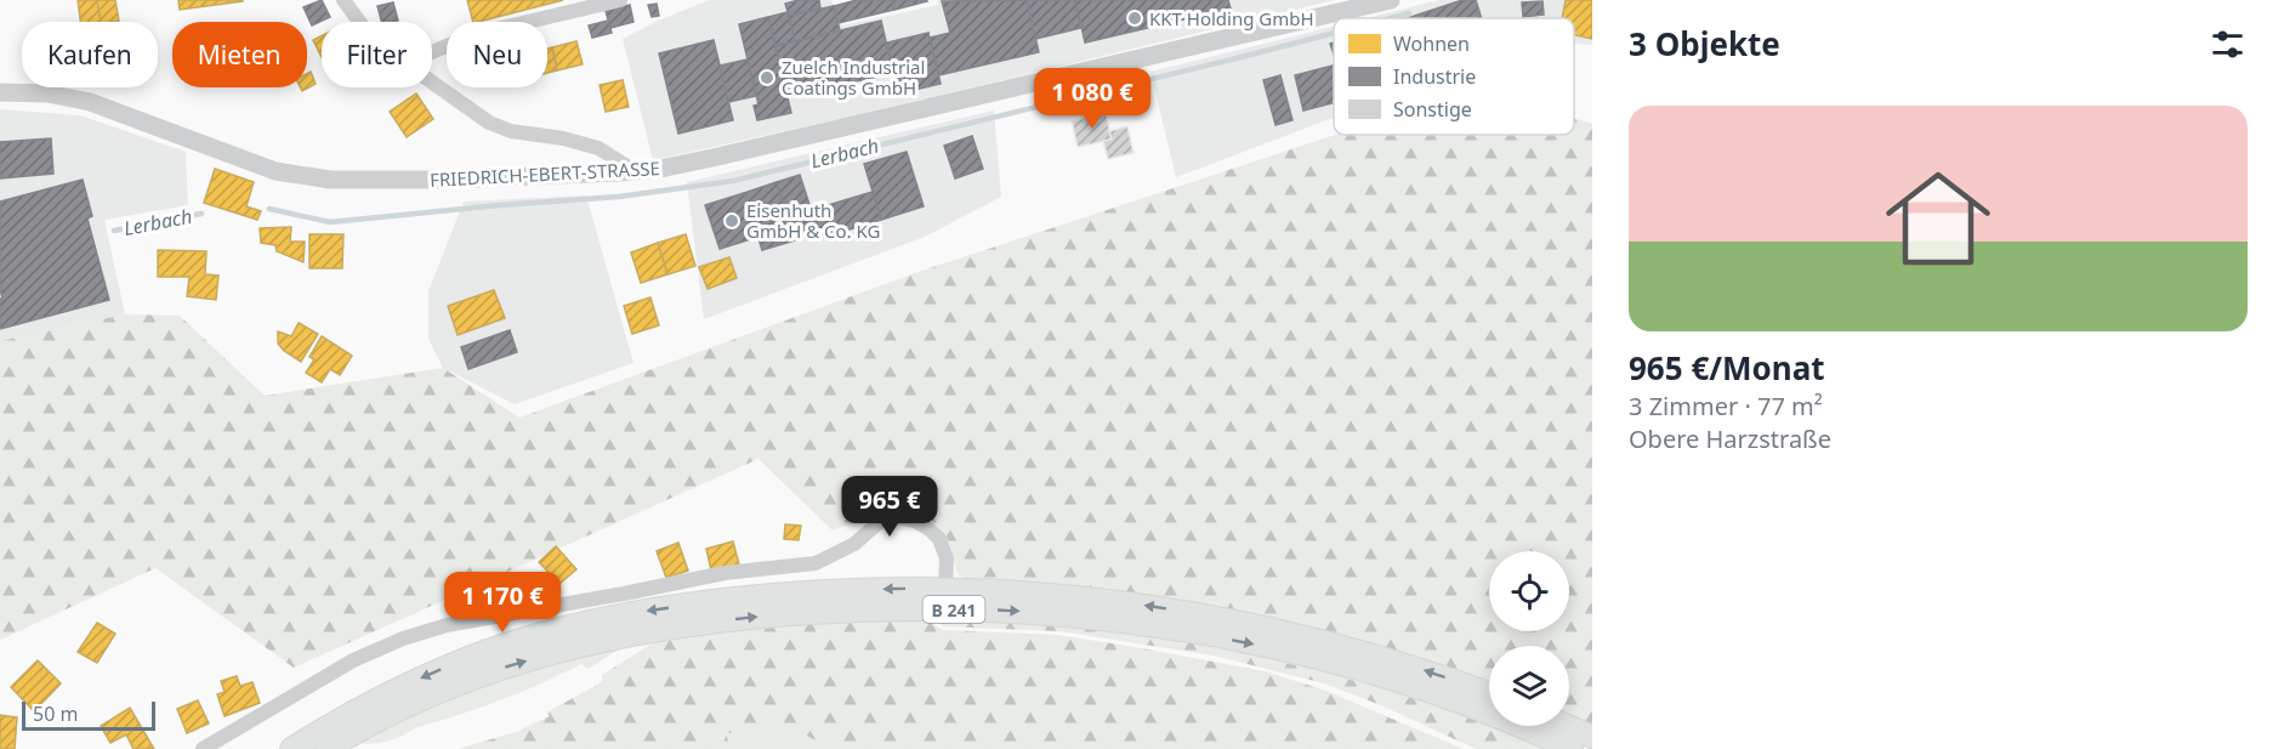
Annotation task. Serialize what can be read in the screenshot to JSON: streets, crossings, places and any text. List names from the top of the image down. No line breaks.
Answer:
{"streets":{"main road":["B 241"],"street":["FRIEDRICH-EBERT-STRASSE"]},"water":["Lerbach"],"places":["KKT Holding GmbH","Zuelch Industrial Coatings GmbH","Eisenhuth GmbH & Co. KG"],"legend":["Wohnen","Industrie","Sonstige"],"scale_bar":"50 m","page":{"heading":"3 Objekte","chip":["Kaufen","Mieten","Filter","Neu"],"price":["1 080 €","965 €","1 170 €"],"list":[{"name":"965 €/Monat","note":"3 Zimmer · 77 m² · Obere Harzstraße"}],"scale":"50 m"}}
